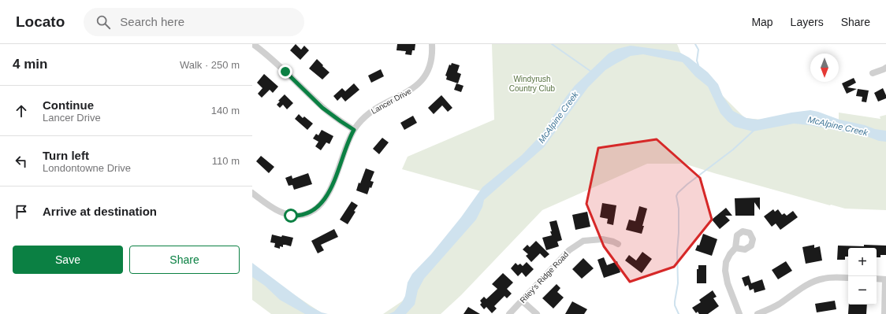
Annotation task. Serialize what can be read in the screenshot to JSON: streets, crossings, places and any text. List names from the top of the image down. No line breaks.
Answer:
{"streets":{"street":["Lancer Drive","Riley's Ridge Road"]},"water":["McAlpine Creek"],"parks":["Windyrush Country Club"],"north":"bottom","page":{"header":"Locato","search":"Search here","nav":["Map","Layers","Share"],"heading":["4 min","Walk · 250 m"],"list":[["Continue","Lancer Drive","140 m"],["Turn left","Londontowne Drive","110 m"],"Arrive at destination"],"buttons":["Save","Share"],"map_buttons":["+","−"]}}
